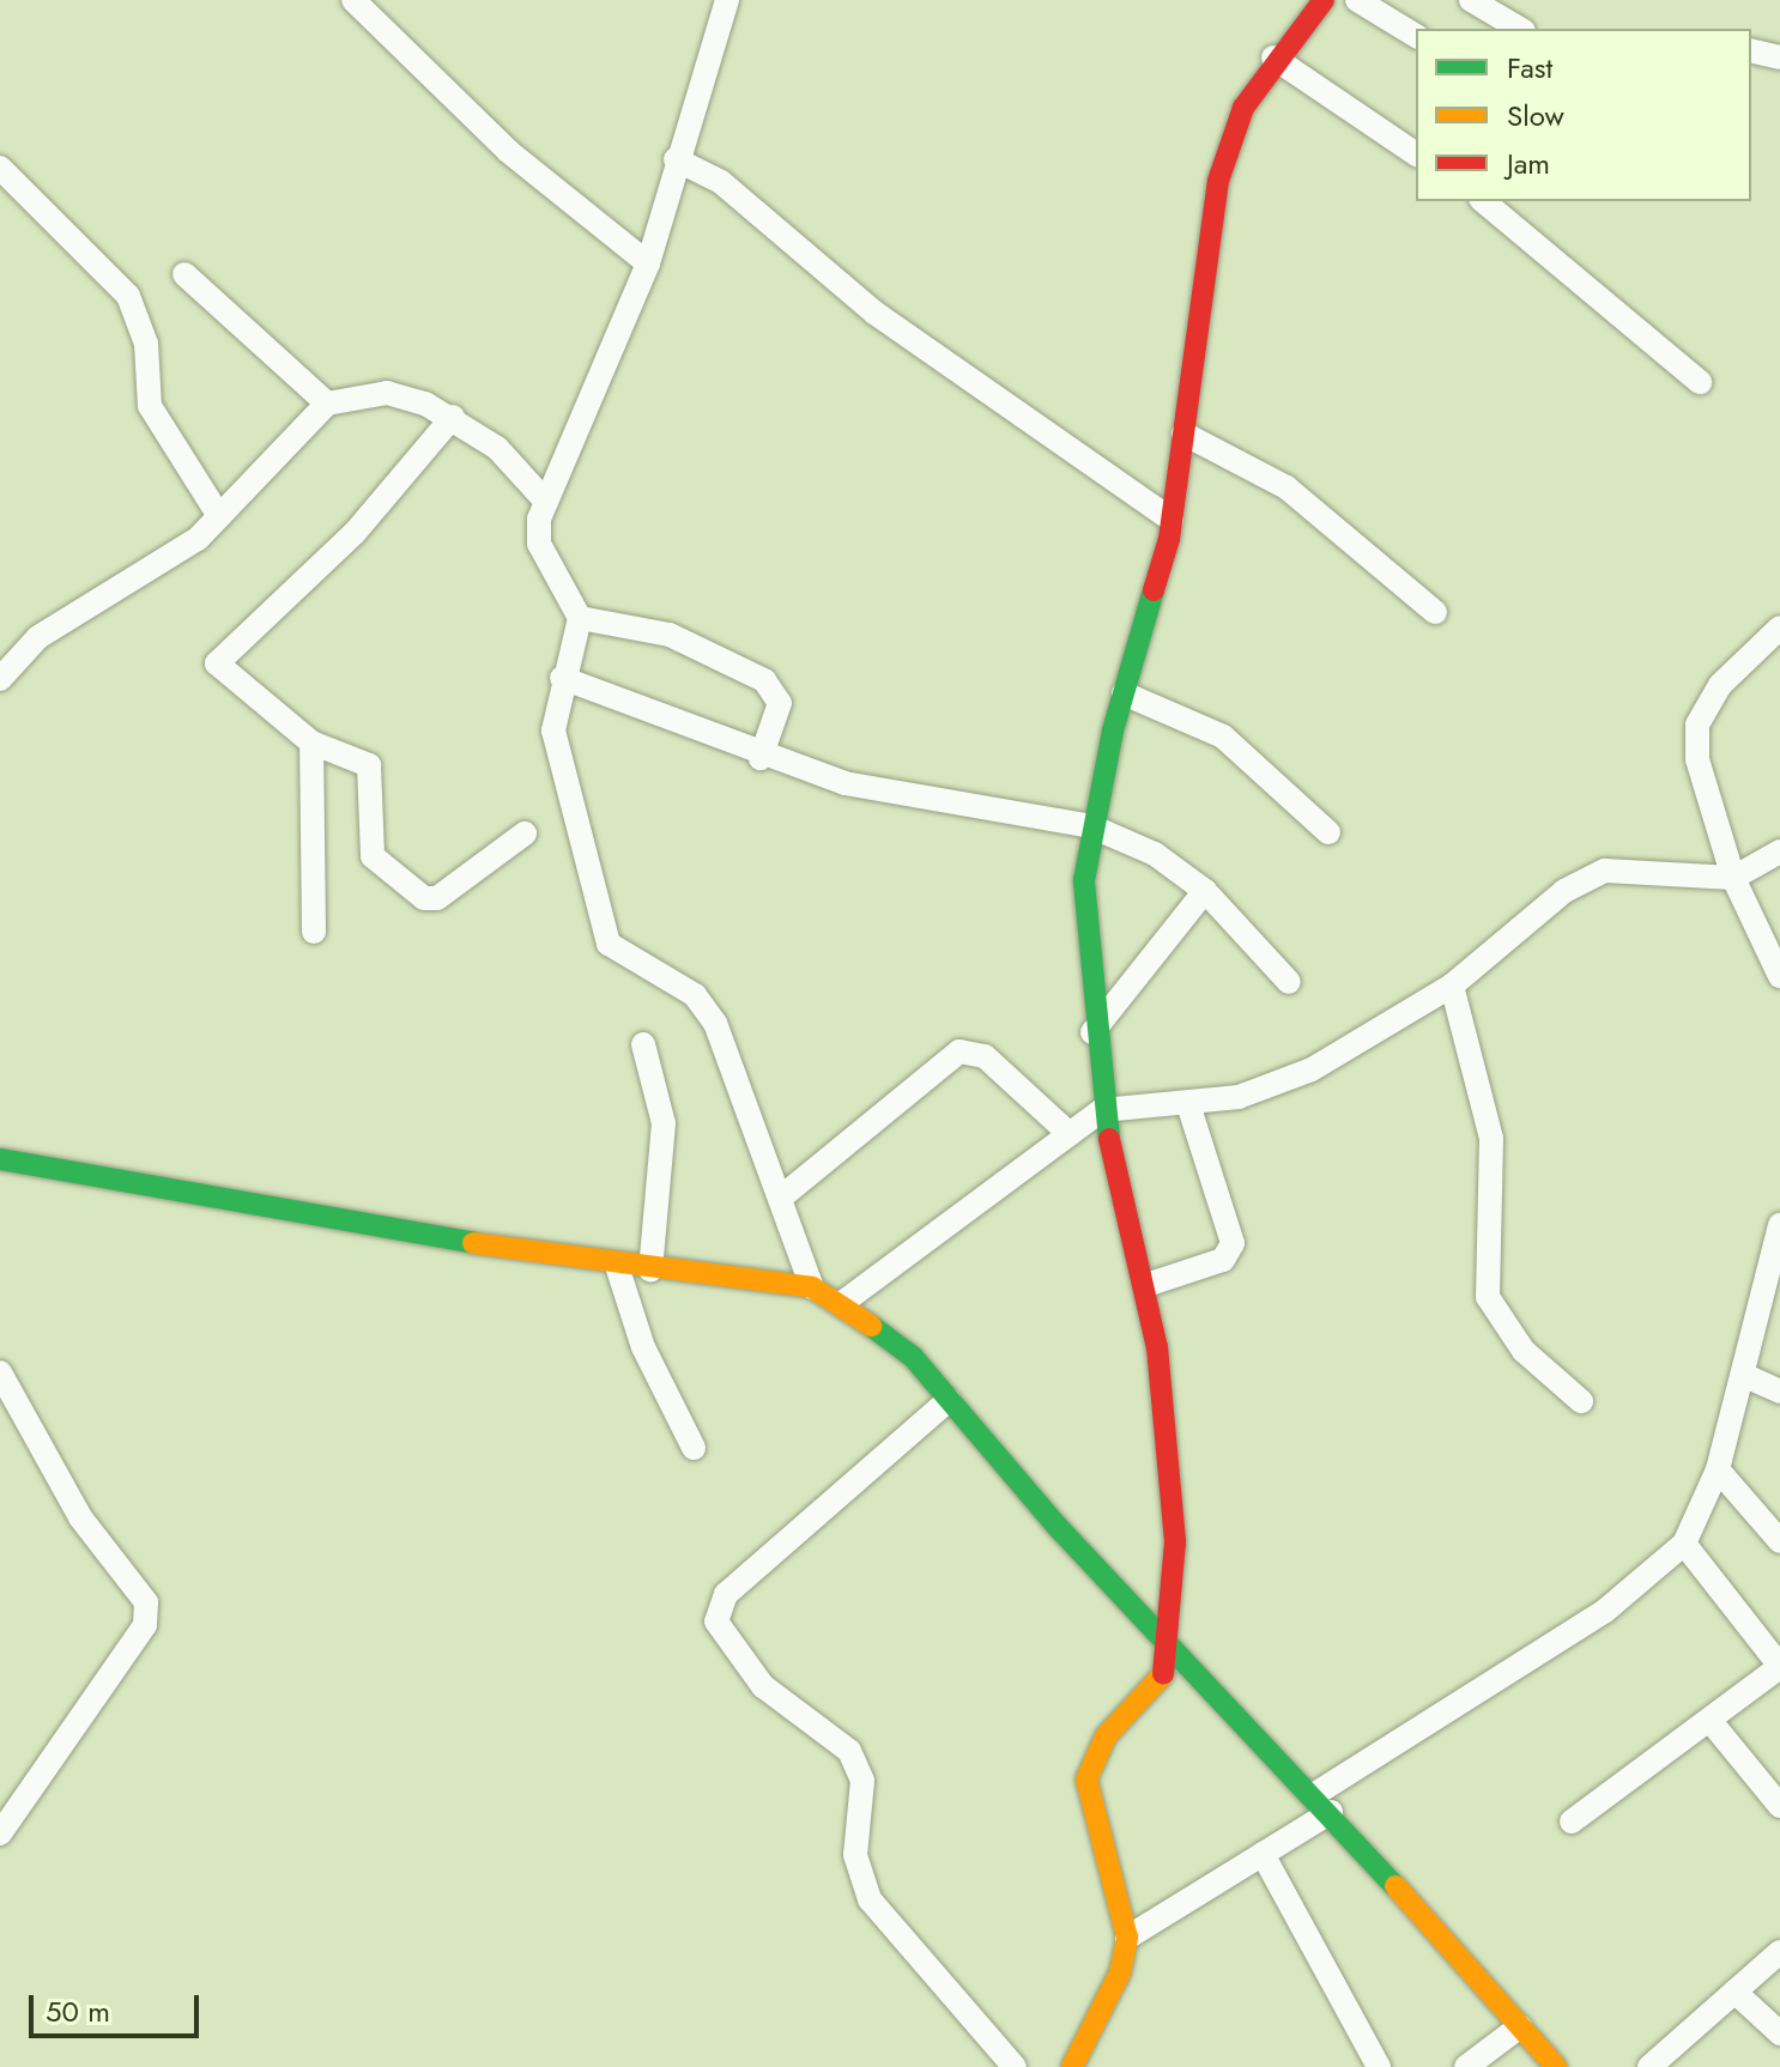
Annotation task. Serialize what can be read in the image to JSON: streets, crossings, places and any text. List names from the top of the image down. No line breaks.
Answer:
{"legend":["Fast","Slow","Jam"],"scale_bar":"50 m"}
